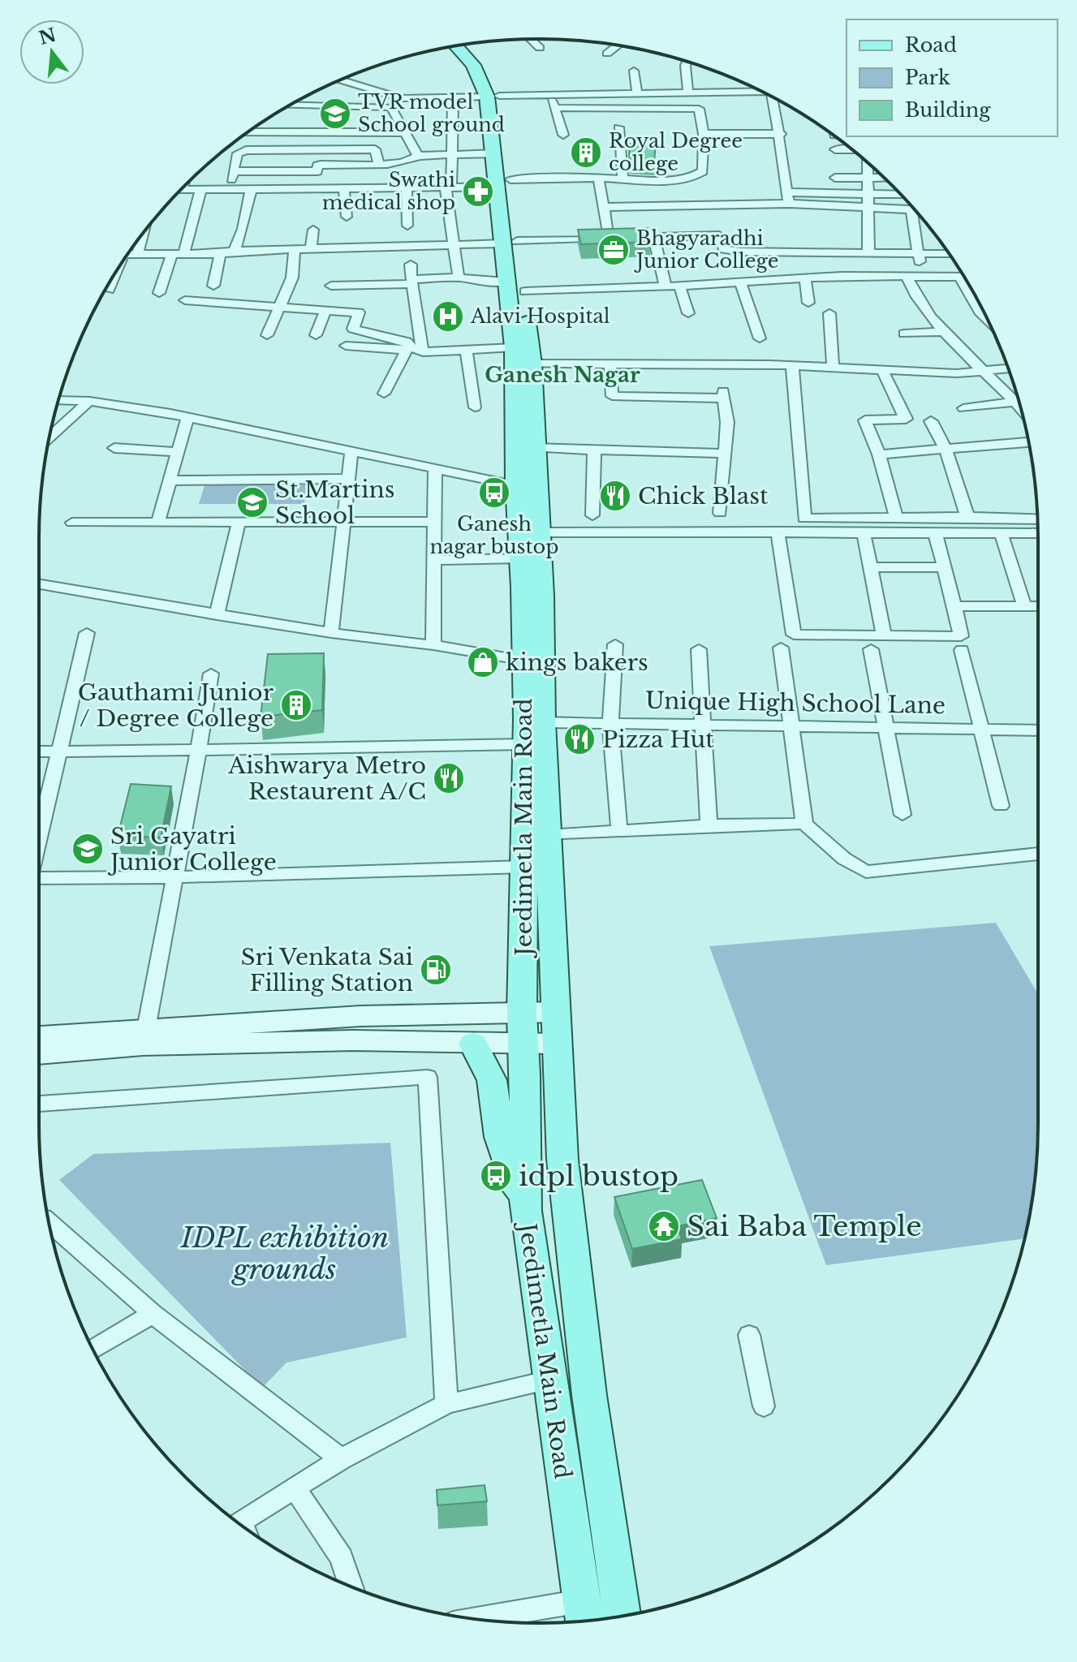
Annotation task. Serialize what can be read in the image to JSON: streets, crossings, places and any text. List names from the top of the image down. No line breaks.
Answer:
{"streets":{"main road":["Jeedimetla Main Road"],"street":["Unique High School Lane"]},"crossings":[["Unique High School Lane","Jeedimetla Main Road"]],"districts":["Ganesh Nagar"],"parks":["IDPL exhibition grounds"],"places":{"school or university":["TVR model School ground","St.Martins School","Sri Gayatri Junior College"],"building":["Royal Degree college","Gauthami Junior / Degree College"],"pharmacy":["Swathi medical shop"],"office":["Bhagyaradhi Junior College"],"hospital":["Alavi Hospital"],"bus stop":["Ganesh nagar bustop","idpl bustop"],"restaurant":["Chick Blast","Pizza Hut","Aishwarya Metro Restaurent A/C"],"shop":["kings bakers"],"fuel station":["Sri Venkata Sai Filling Station"],"temple":["Sai Baba Temple"]},"legend":["Road","Park","Building"],"north":"top"}
